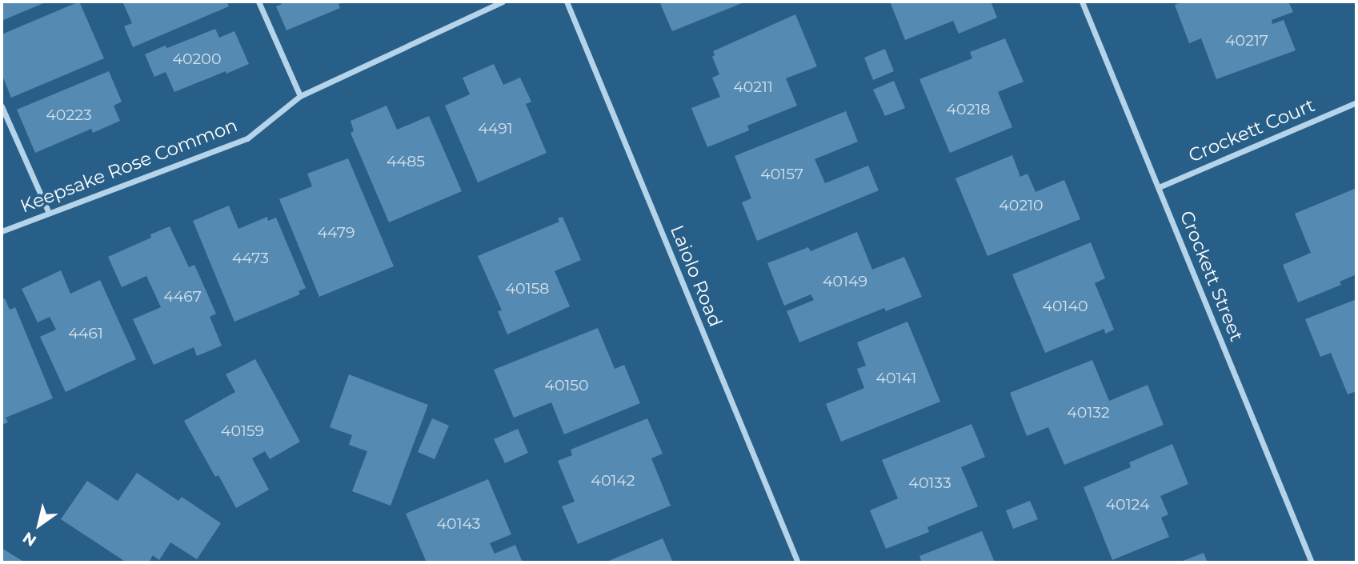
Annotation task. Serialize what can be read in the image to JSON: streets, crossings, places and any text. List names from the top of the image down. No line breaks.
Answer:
{"streets":{"street":["Crockett Court","Keepsake Rose Common","Laiolo Road","Crockett Street"]},"crossings":[["Crockett Court","Crockett Street"]],"house_numbers":["40217","40200","40211","40218","40223","4491","4485","40157","40210","4479","4473","40149","40158","4467","40140","4461","40141","40150","40132","40159","40142","40133","40124","40143"],"north":"bottom left"}
